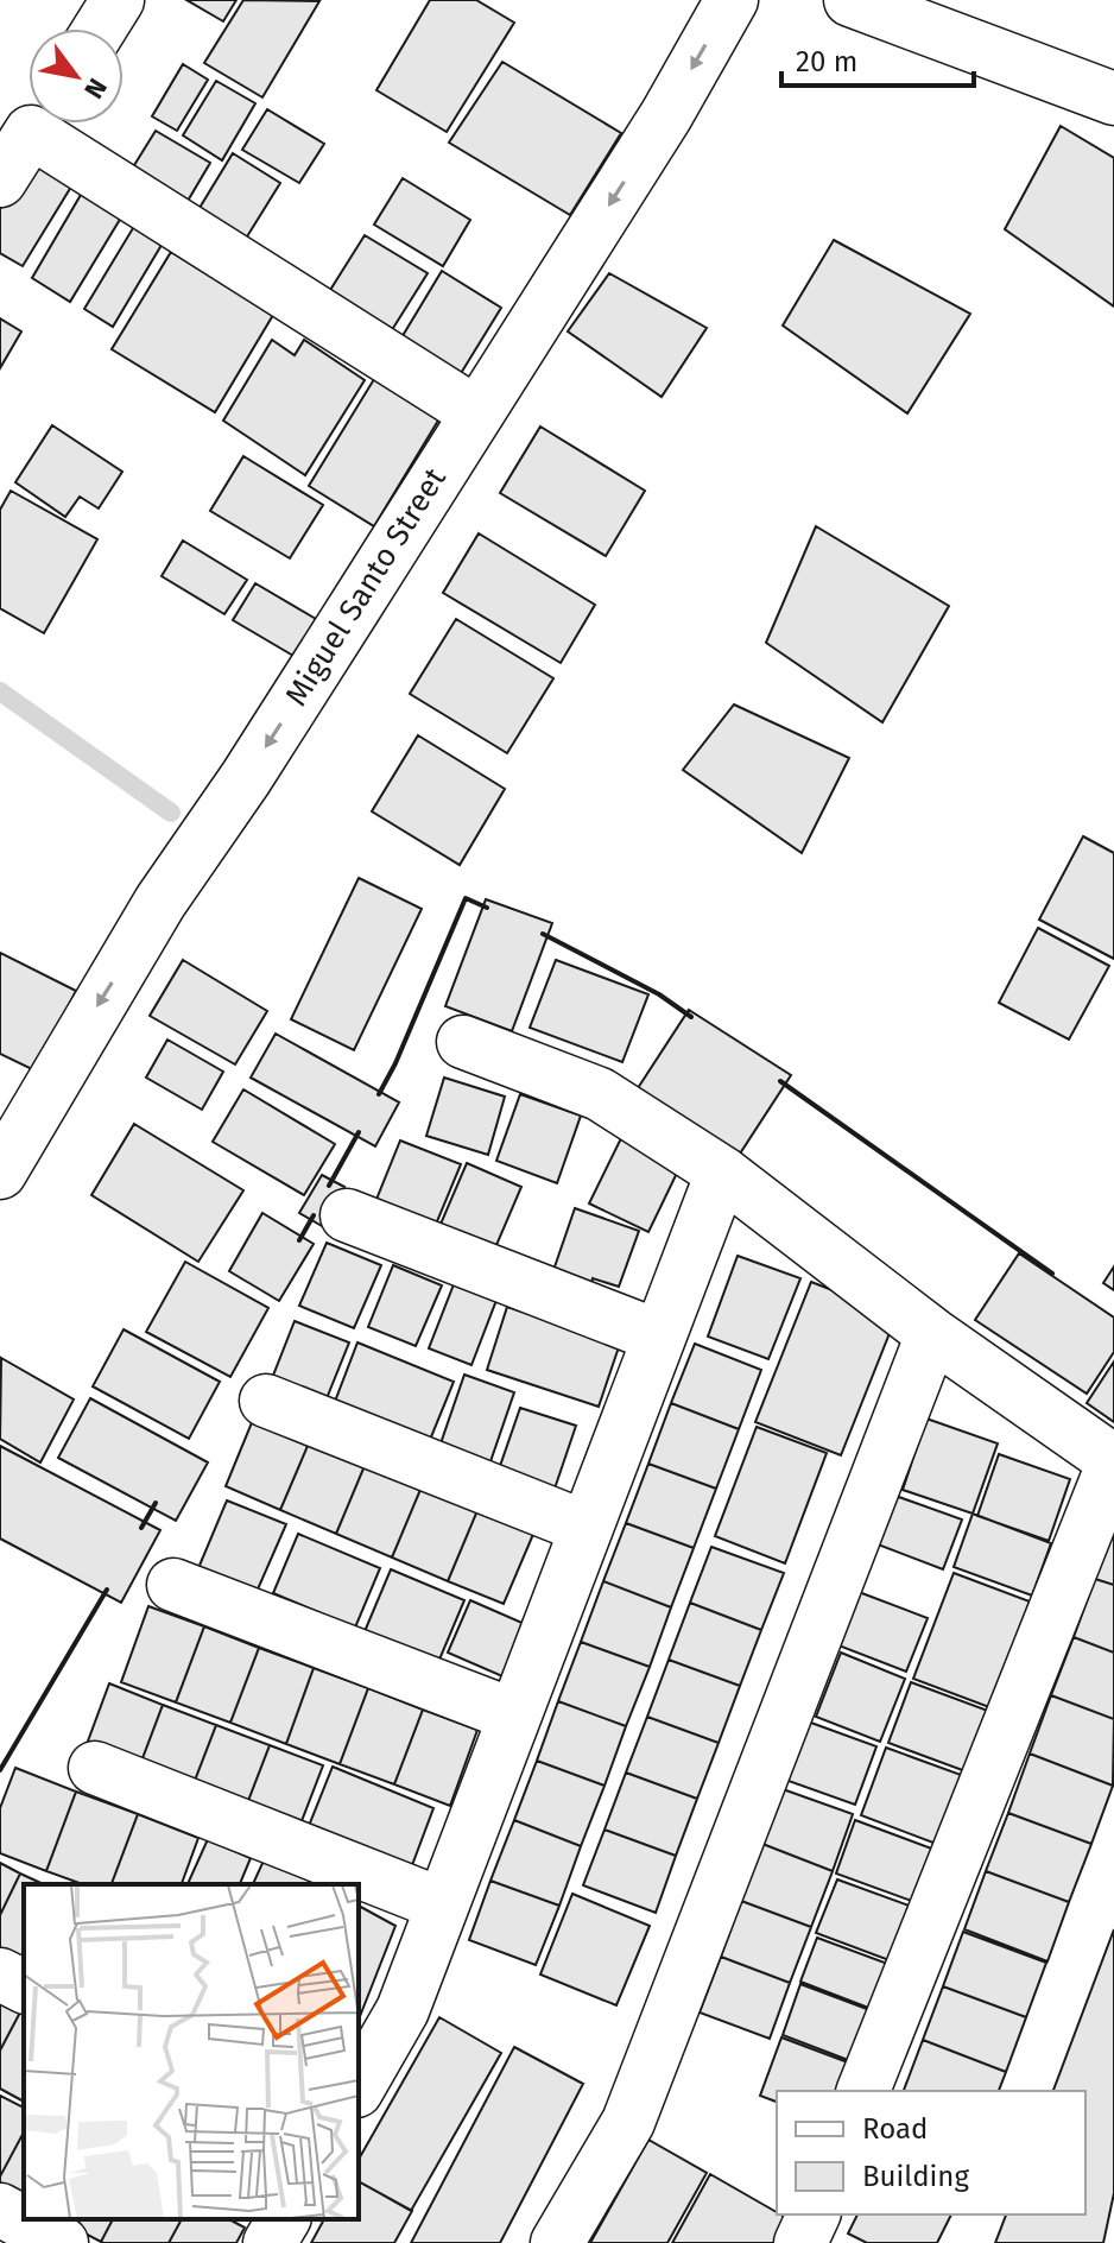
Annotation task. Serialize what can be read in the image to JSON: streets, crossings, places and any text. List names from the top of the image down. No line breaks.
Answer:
{"streets":{"street":["Miguel Santo Street"]},"one_way":["Miguel Santo Street"],"legend":["Road","Building"],"scale_bar":"20 m","north":"bottom right"}
